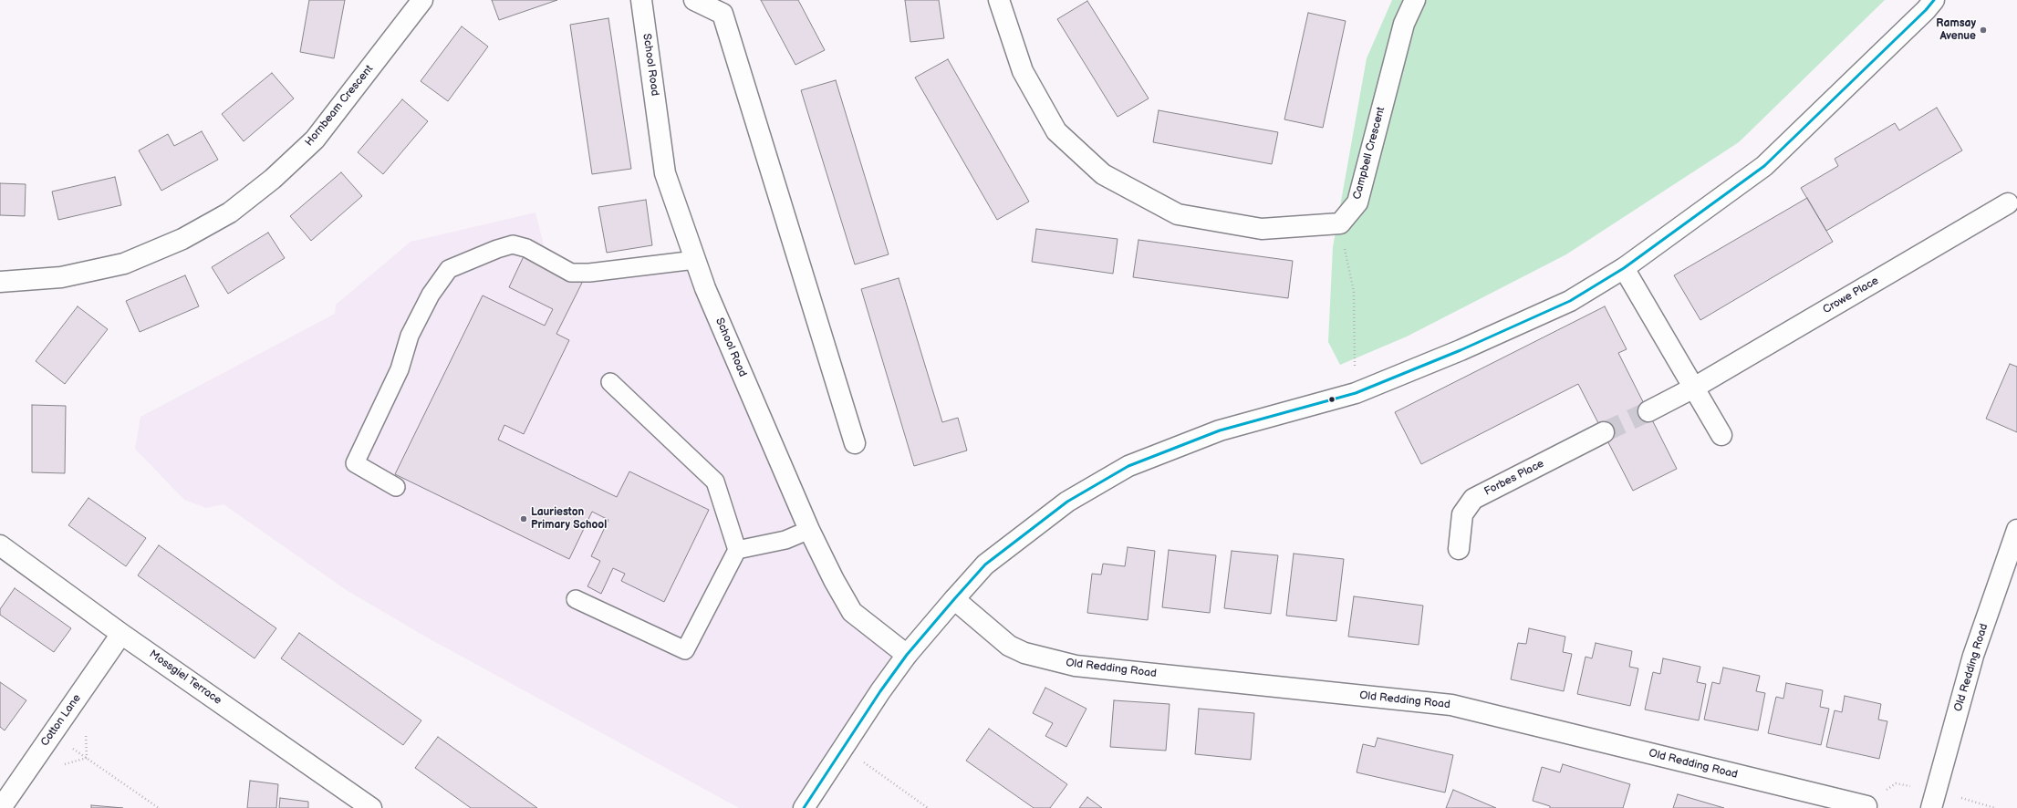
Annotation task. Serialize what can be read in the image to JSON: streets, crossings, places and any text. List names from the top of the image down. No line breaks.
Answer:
{"streets":{"street":["School Road","Hornbeam Crescent","Campbell Crescent","Crowe Place","Forbes Place","Old Redding Road","Mossgiel Terrace","Cotton Lane"]},"crossings":[["Mossgiel Terrace","Cotton Lane"]],"places":["Ramsay Avenue","Laurieston Primary School"]}
